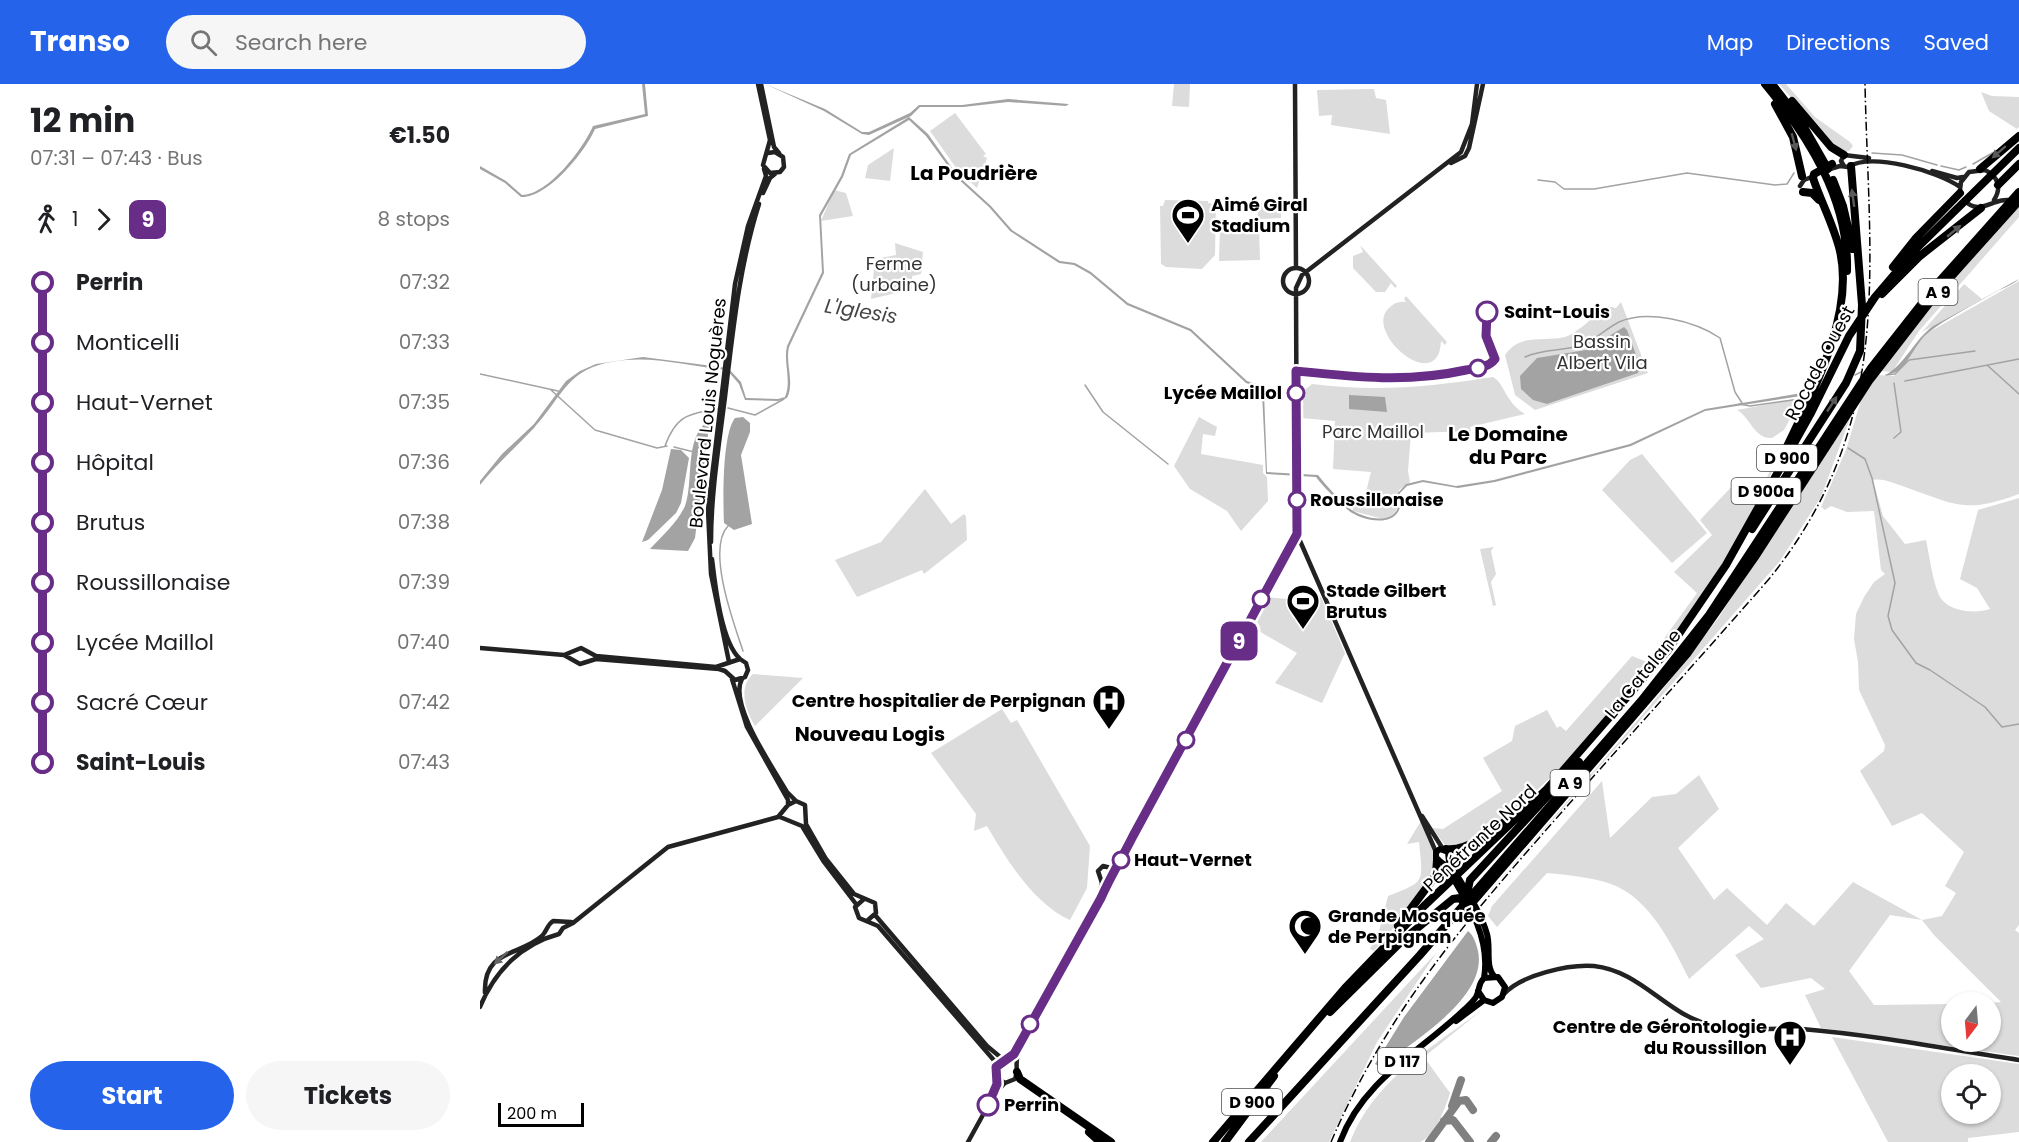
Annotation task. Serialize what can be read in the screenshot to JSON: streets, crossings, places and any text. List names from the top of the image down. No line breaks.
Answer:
{"streets":{"highway":["A 9","Rocade Ouest","D 900","D 900a","La Catalane","Pénétrante Nord"],"main road":["Boulevard Louis Noguères","D 117"]},"crossings":[["Rocade Ouest","D 900"],["Rocade Ouest","D 900a"],["Rocade Ouest","Pénétrante Nord"],["D 900a","Pénétrante Nord"]],"districts":["La Poudrière","Le Domaine du Parc","Nouveau Logis"],"water":["L'Iglesis"],"parks":["Ferme (urbaine)","Bassin Albert Vila","Parc Maillol"],"places":{"sports":["Aimé Giral Stadium","Stade Gilbert Brutus"],"other":["Saint-Louis","Lycée Maillol","Roussillonaise","Haut-Vernet","Perrin"],"hospital":["Centre hospitalier de Perpignan","Centre de Gérontologie du Roussillon"],"mosque":["Grande Mosquée de Perpignan"]},"lines":["bus line 9"],"scale_bar":"200 m","north":"bottom","page":{"header":"Transo","search":"Search here","nav":["Map","Directions","Saved"],"heading":["12 min","07:31 – 07:43 · Bus","€1.50"],"on_map":"9","legs":["1","9","8 stops"],"list":[{"name":"Perrin","value":"07:32"},{"name":"Monticelli","value":"07:33"},{"name":"Haut-Vernet","value":"07:35"},{"name":"Hôpital","value":"07:36"},{"name":"Brutus","value":"07:38"},{"name":"Roussillonaise","value":"07:39"},{"name":"Lycée Maillol","value":"07:40"},{"name":"Sacré Cœur","value":"07:42"},{"name":"Saint-Louis","value":"07:43"}],"buttons":["Start","Tickets"],"scale":"200 m"}}
